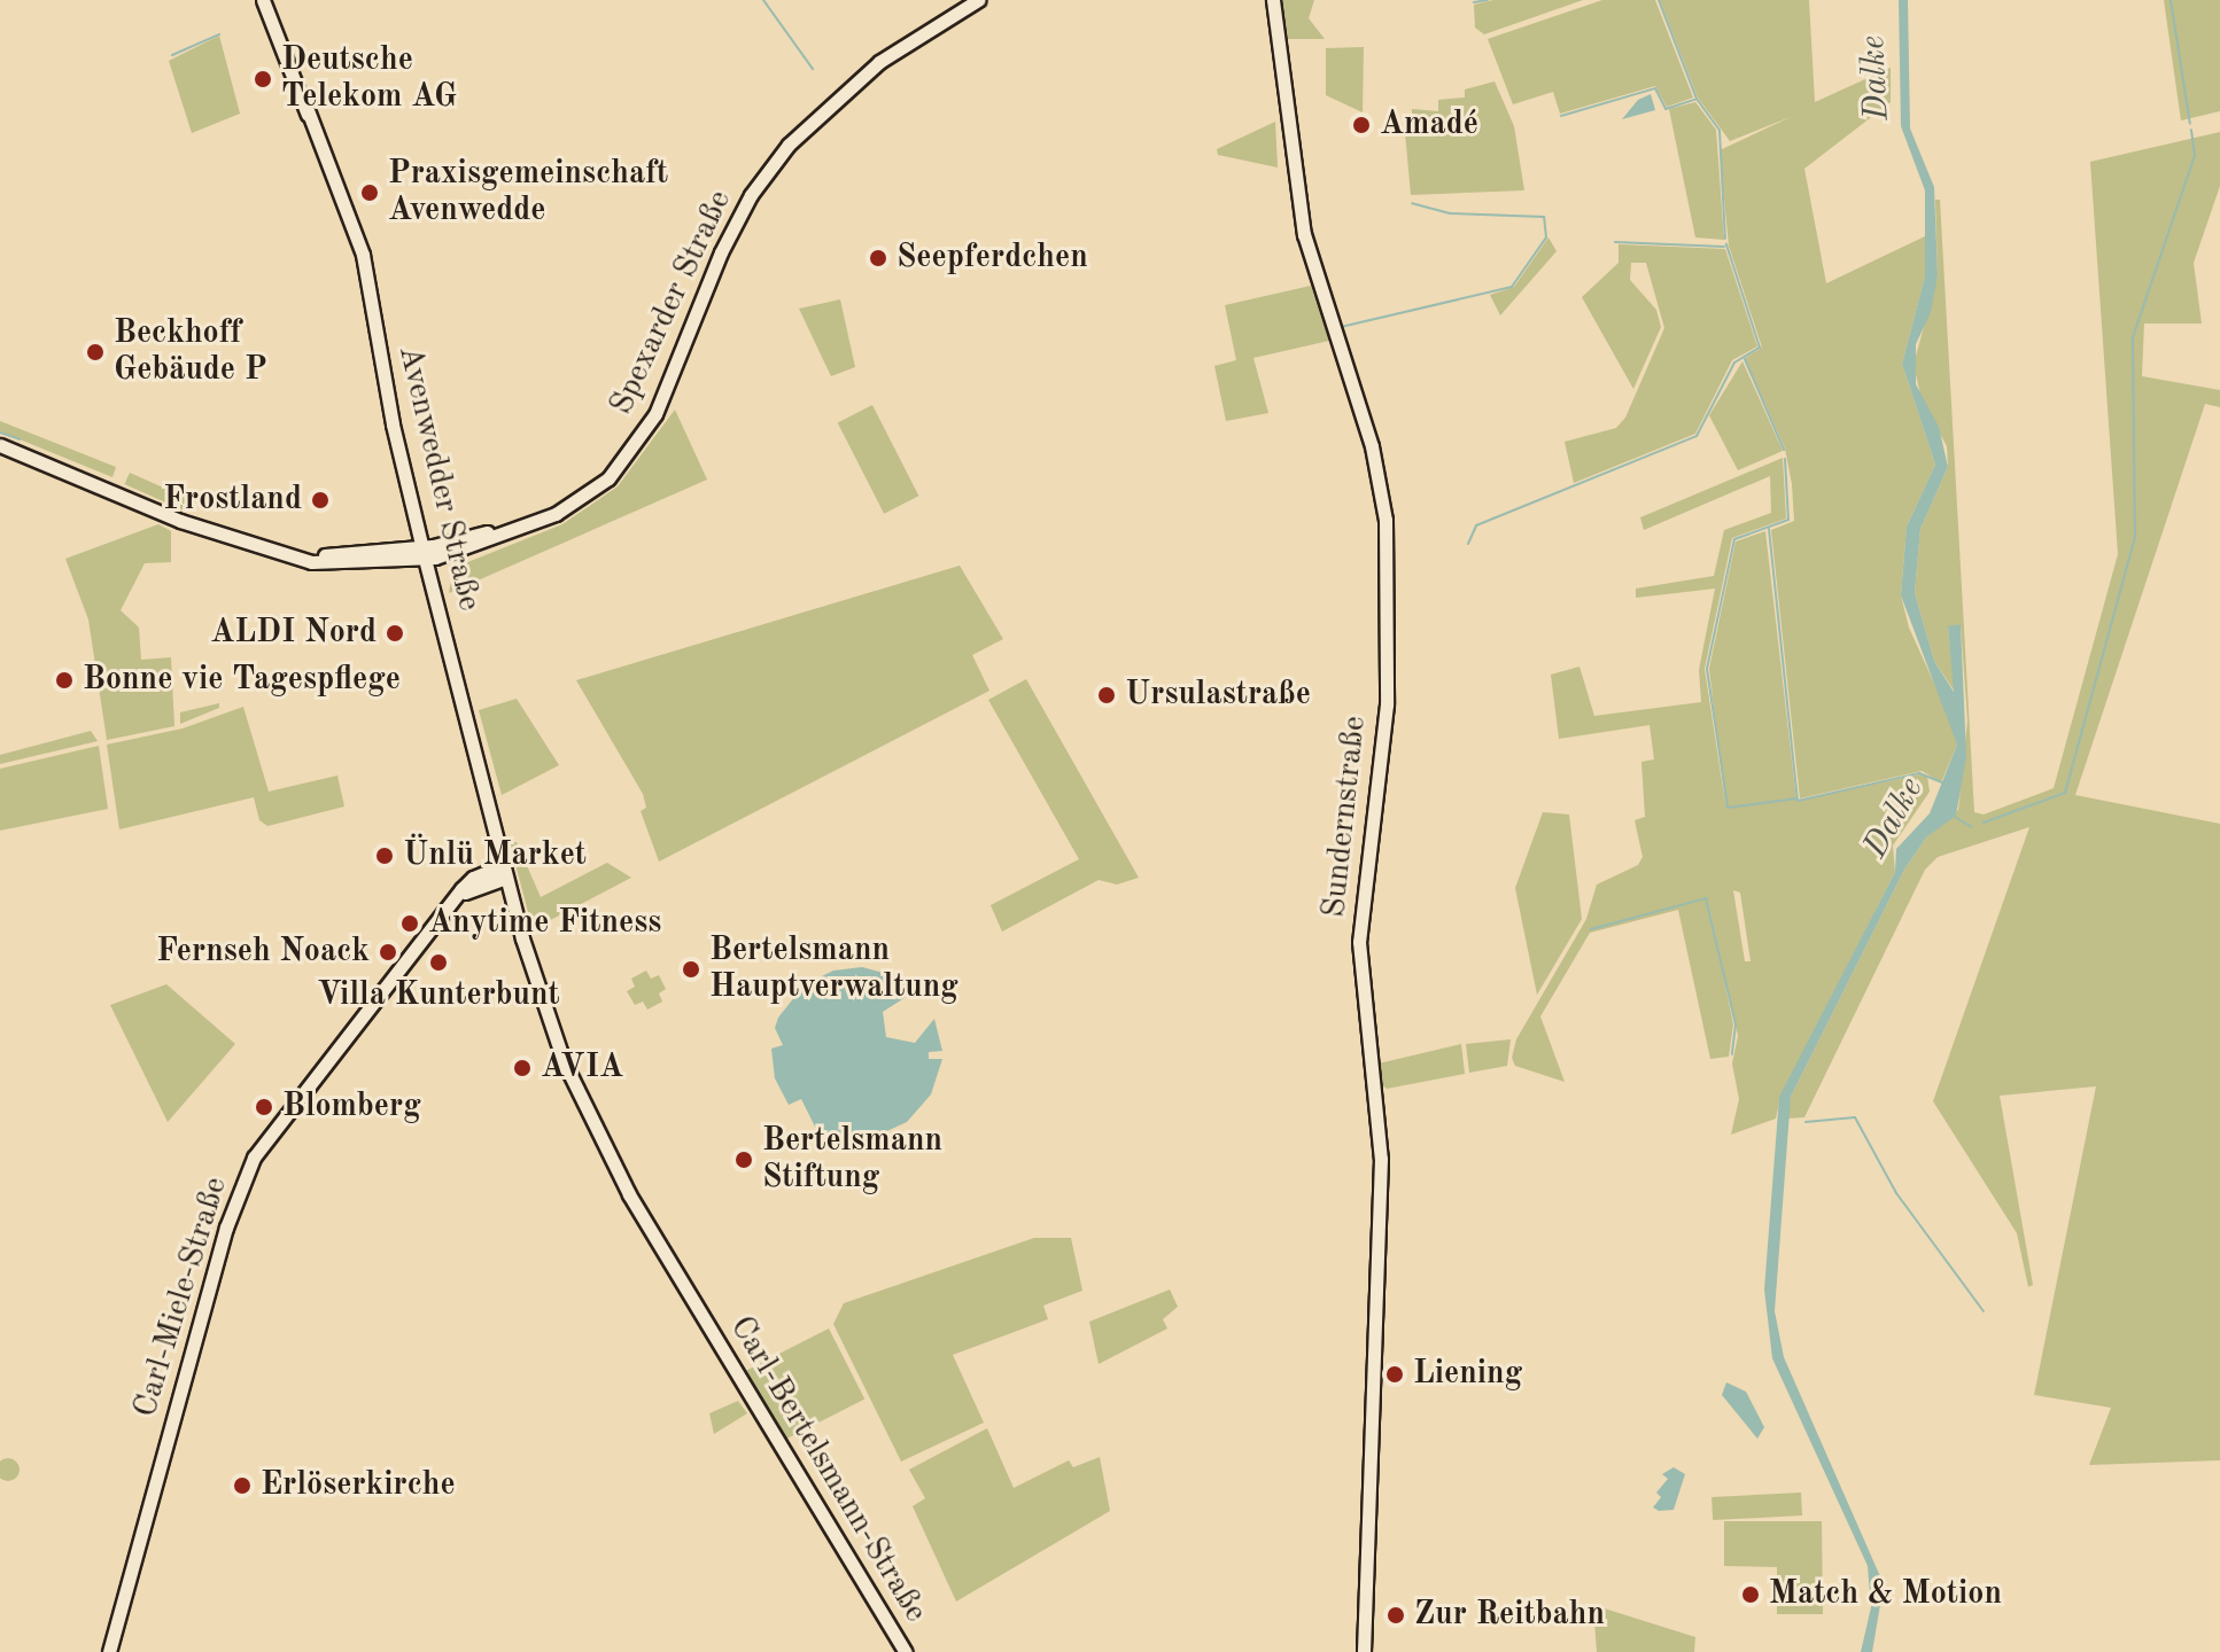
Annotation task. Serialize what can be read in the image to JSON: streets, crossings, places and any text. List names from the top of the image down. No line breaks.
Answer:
{"streets":{"main road":["Spexarder Straße","Avenwedder Straße","Sundernstraße","Carl-Miele-Straße","Carl-Bertelsmann-Straße"]},"crossings":[["Spexarder Straße","Avenwedder Straße"],["Avenwedder Straße","Carl-Miele-Straße"],["Avenwedder Straße","Carl-Bertelsmann-Straße"],["Carl-Miele-Straße","Carl-Bertelsmann-Straße"]],"water":["Dalke"],"places":["Deutsche Telekom AG","Amadé","Praxisgemeinschaft Avenwedde","Seepferdchen","Beckhoff Gebäude P","Frostland","ALDI Nord","Bonne vie Tagespflege","Ursulastraße","Ünlü Market","Anytime Fitness","Fernseh Noack","Villa Kunterbunt","Bertelsmann Hauptverwaltung","AVIA","Blomberg","Bertelsmann Stiftung","Liening","Erlöserkirche","Match & Motion","Zur Reitbahn"]}
